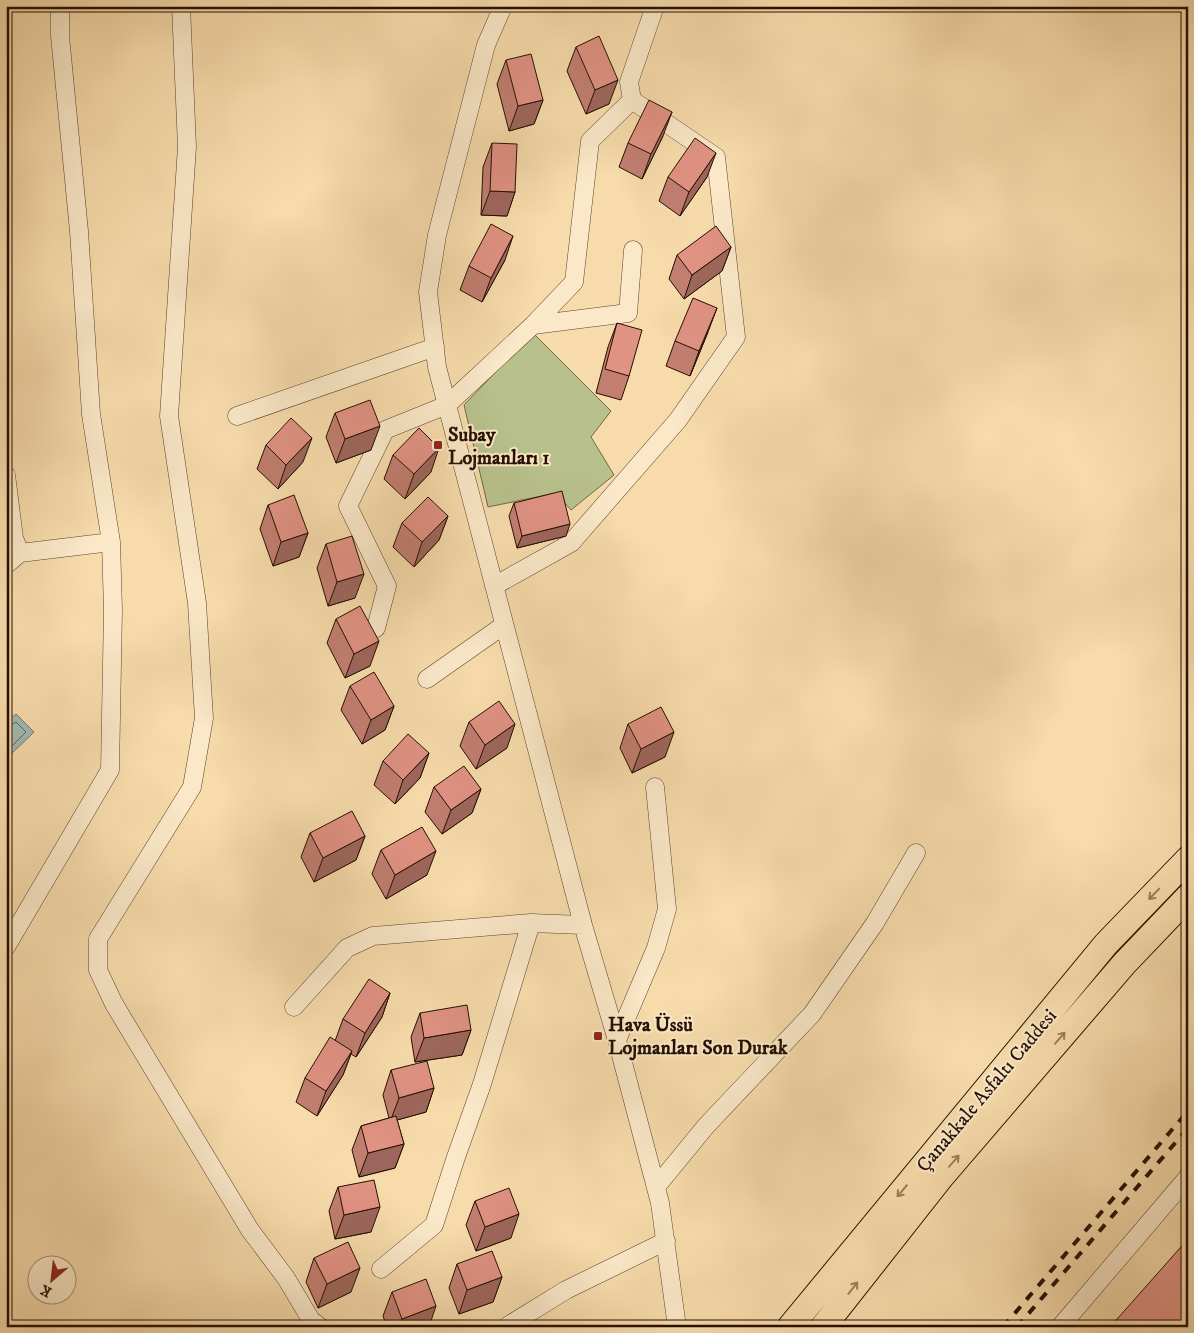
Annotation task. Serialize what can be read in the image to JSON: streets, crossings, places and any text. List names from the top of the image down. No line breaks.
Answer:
{"streets":{"highway":["Çanakkale Asfaltı Caddesi"]},"places":{"transit":["Subay Lojmanları 1","Hava Üssü Lojmanları Son Durak"]},"north":"bottom left"}
